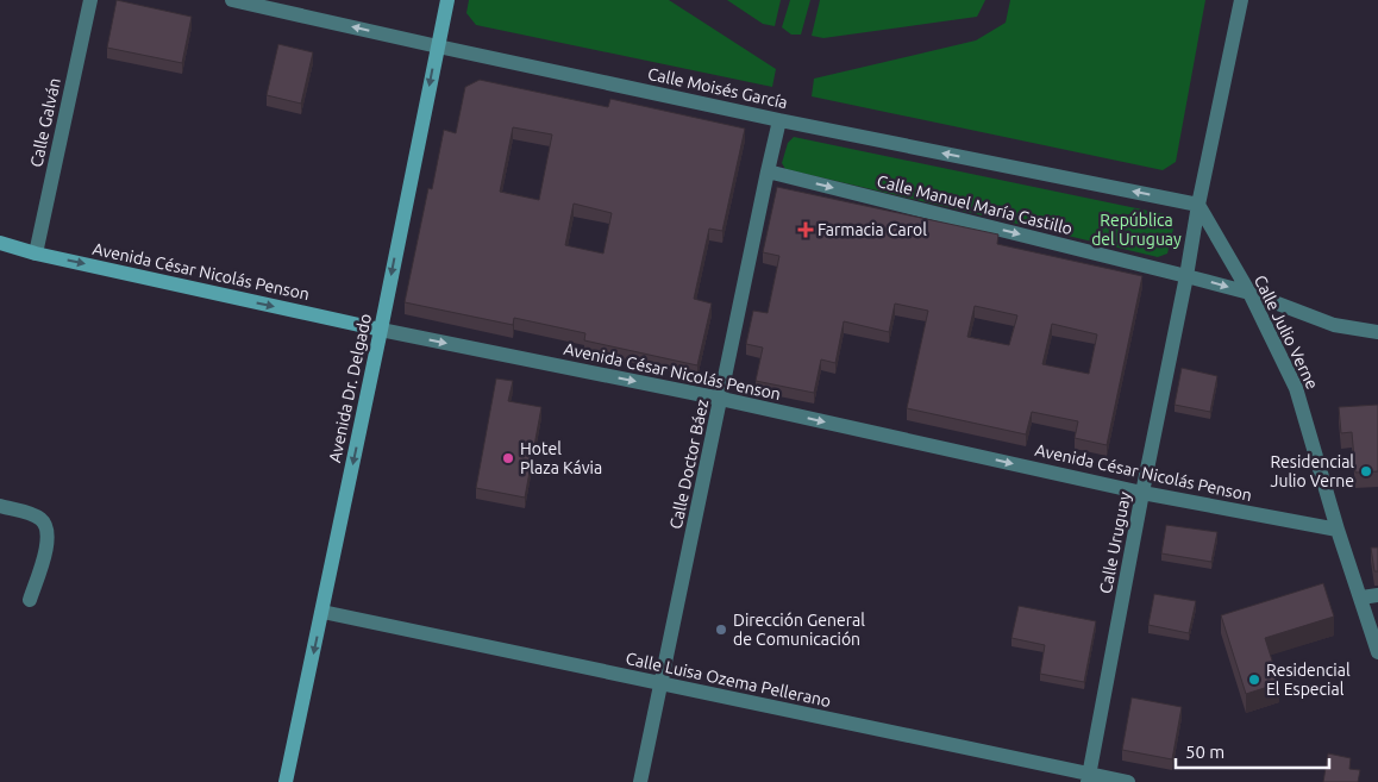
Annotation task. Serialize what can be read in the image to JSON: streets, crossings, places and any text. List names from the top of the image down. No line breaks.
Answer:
{"streets":{"main road":["Avenida César Nicolás Penson","Avenida Dr. Delgado"],"street":["Calle Moisés García","Calle Galván","Calle Manuel María Castillo","Calle Julio Verne","Calle Doctor Báez","Calle Uruguay","Calle Luisa Ozema Pellerano"]},"crossings":[["Calle Moisés García","Calle Julio Verne"],["Calle Moisés García","Avenida Dr. Delgado"],["Calle Moisés García","Calle Doctor Báez"],["Calle Moisés García","Calle Uruguay"],["Calle Galván","Avenida César Nicolás Penson"],["Calle Manuel María Castillo","Calle Julio Verne"],["Calle Manuel María Castillo","Calle Doctor Báez"],["Calle Manuel María Castillo","Calle Uruguay"],["Avenida César Nicolás Penson","Calle Julio Verne"],["Avenida César Nicolás Penson","Avenida Dr. Delgado"],["Avenida César Nicolás Penson","Calle Doctor Báez"],["Avenida César Nicolás Penson","Calle Uruguay"],["Calle Julio Verne","Calle Uruguay"],["Avenida Dr. Delgado","Calle Luisa Ozema Pellerano"],["Calle Doctor Báez","Calle Luisa Ozema Pellerano"],["Calle Uruguay","Calle Luisa Ozema Pellerano"]],"one_way":["Calle Moisés García","Calle Manuel María Castillo","Avenida César Nicolás Penson","Avenida Dr. Delgado"],"parks":["República del Uruguay"],"places":{"health":["Farmacia Carol"],"other":["Hotel Plaza Kávia","Residencial Julio Verne","Dirección General de Comunicación","Residencial El Especial"]},"scale_bar":"50 m"}
